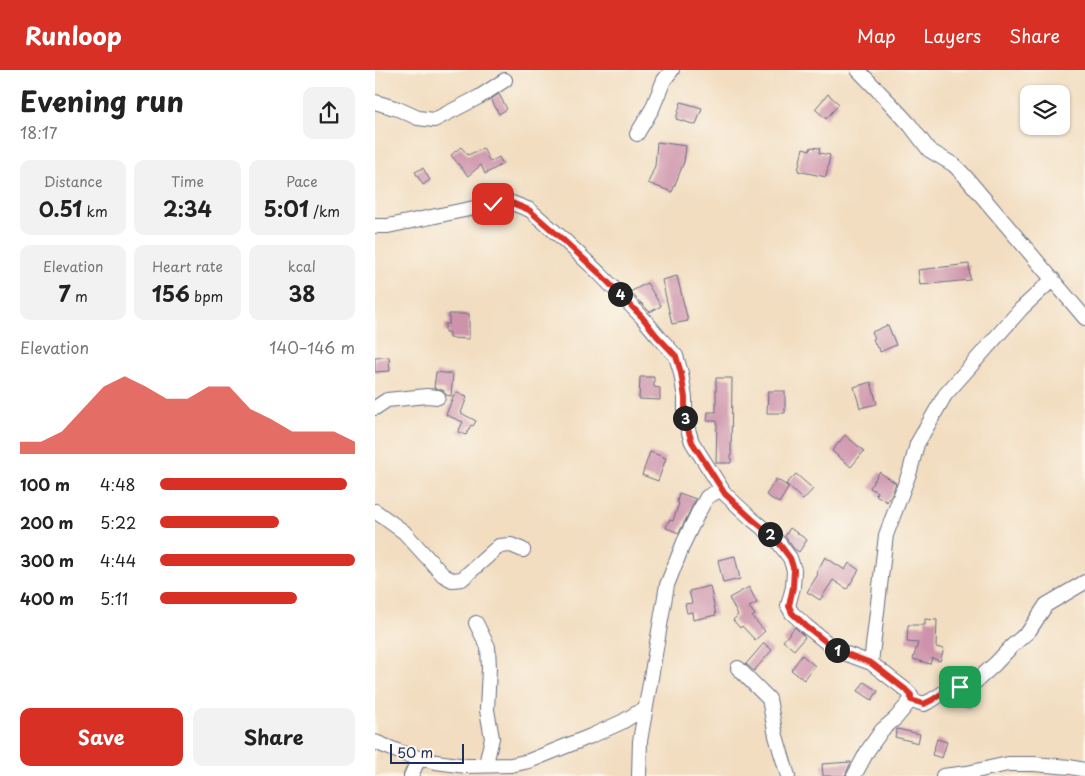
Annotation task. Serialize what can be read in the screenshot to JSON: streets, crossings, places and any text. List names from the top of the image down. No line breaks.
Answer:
{"scale_bar":"50 m","page":{"header":"Runloop","nav":["Map","Layers","Share"],"heading":["Evening run","18:17"],"stats":[["Distance","0.51 km"],["Time","2:34"],["Pace","5:01 /km"],["Elevation","7 m"],["Heart rate","156 bpm"],["kcal","38"]],"pins":["4","3","2","1"],"chart":["Elevation","140–146 m"],"list":[{"name":"100 m","note":"4:48"},{"name":"200 m","note":"5:22"},{"name":"300 m","note":"4:44"},{"name":"400 m","note":"5:11"}],"buttons":["Save","Share"],"scale":"50 m"}}
